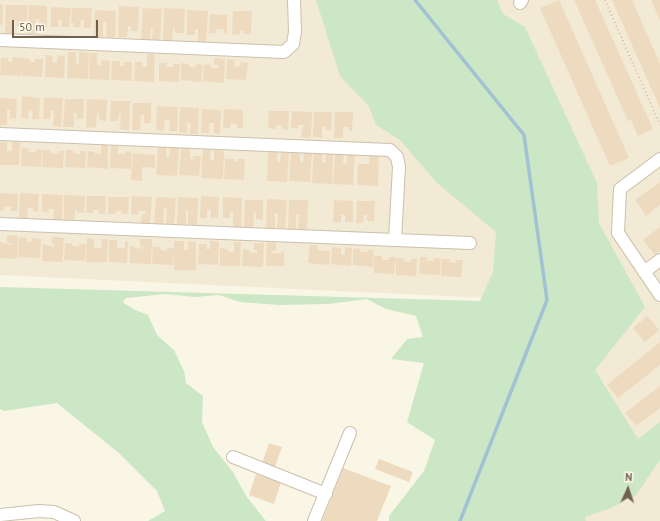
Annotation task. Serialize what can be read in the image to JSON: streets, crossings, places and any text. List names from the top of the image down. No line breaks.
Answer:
{"scale_bar":"50 m","north":"top"}
